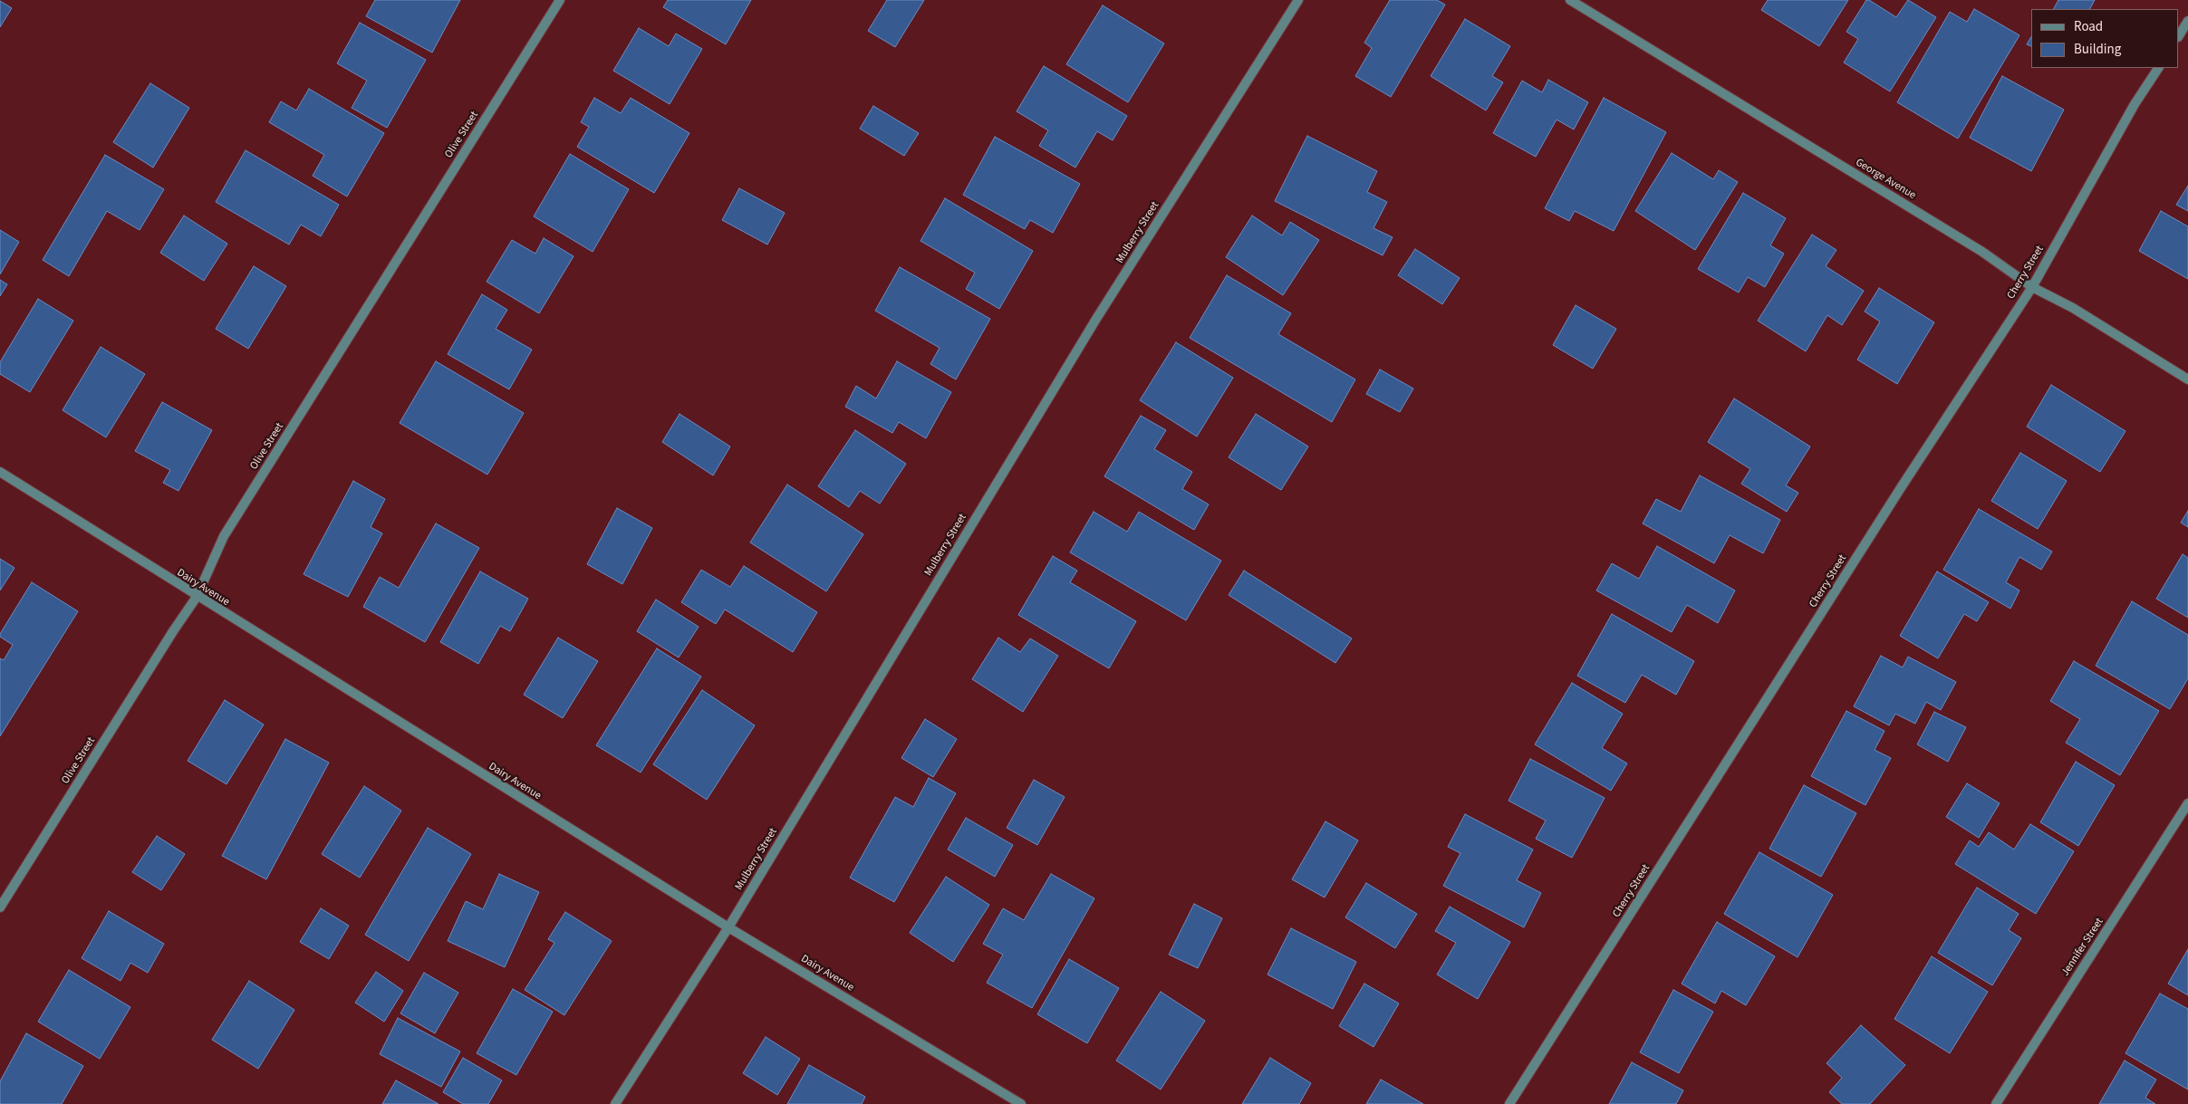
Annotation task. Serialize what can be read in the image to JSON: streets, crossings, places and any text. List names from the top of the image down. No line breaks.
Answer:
{"streets":{"street":["Olive Street","George Avenue","Mulberry Street","Cherry Street","Dairy Avenue","Jennifer Street"]},"crossings":[["Olive Street","Dairy Avenue"],["George Avenue","Cherry Street"],["Mulberry Street","Dairy Avenue"]],"legend":["Road","Building"]}
